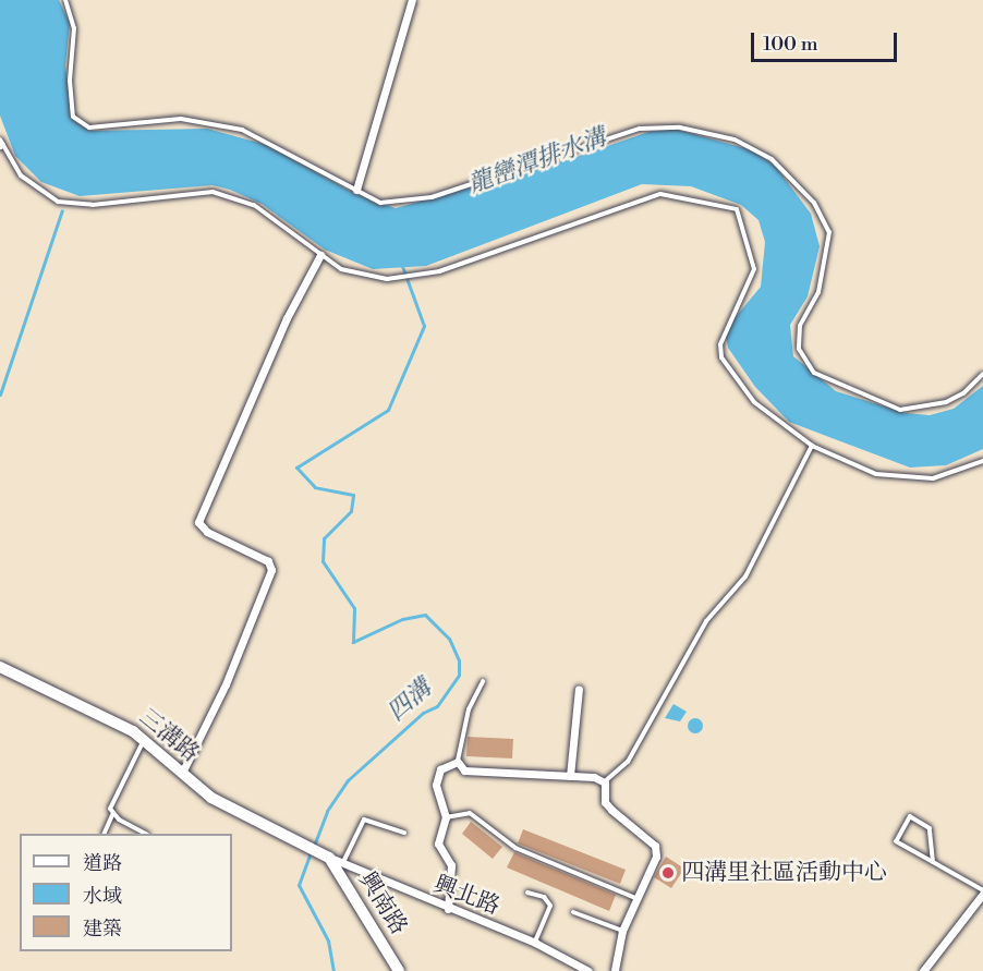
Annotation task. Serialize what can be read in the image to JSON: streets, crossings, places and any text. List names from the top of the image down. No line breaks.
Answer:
{"streets":{"street":["三溝路","興北路","興南路"]},"crossings":[["三溝路","興北路"],["三溝路","興南路"],["興北路","興南路"]],"water":["龍巒潭排水溝","四溝"],"places":["四溝里社區活動中心"],"legend":["道路","水域","建築"],"scale_bar":"100 m"}
